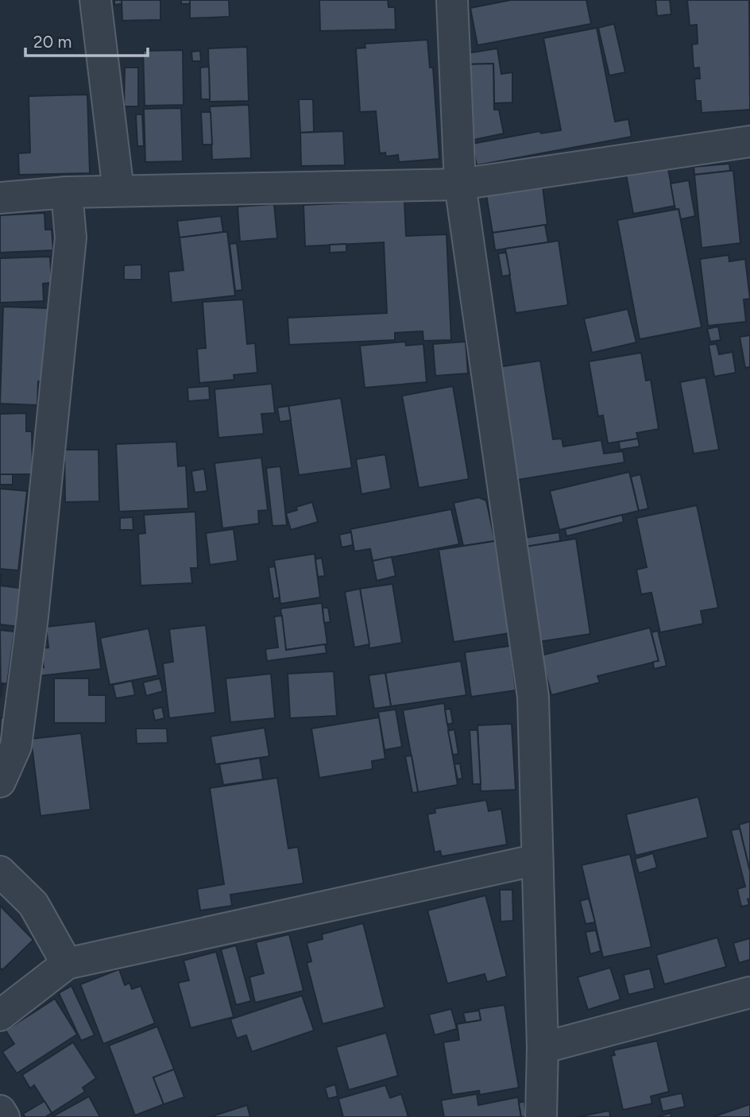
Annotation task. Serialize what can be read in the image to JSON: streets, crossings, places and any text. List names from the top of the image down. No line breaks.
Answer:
{"scale_bar":"20 m"}
